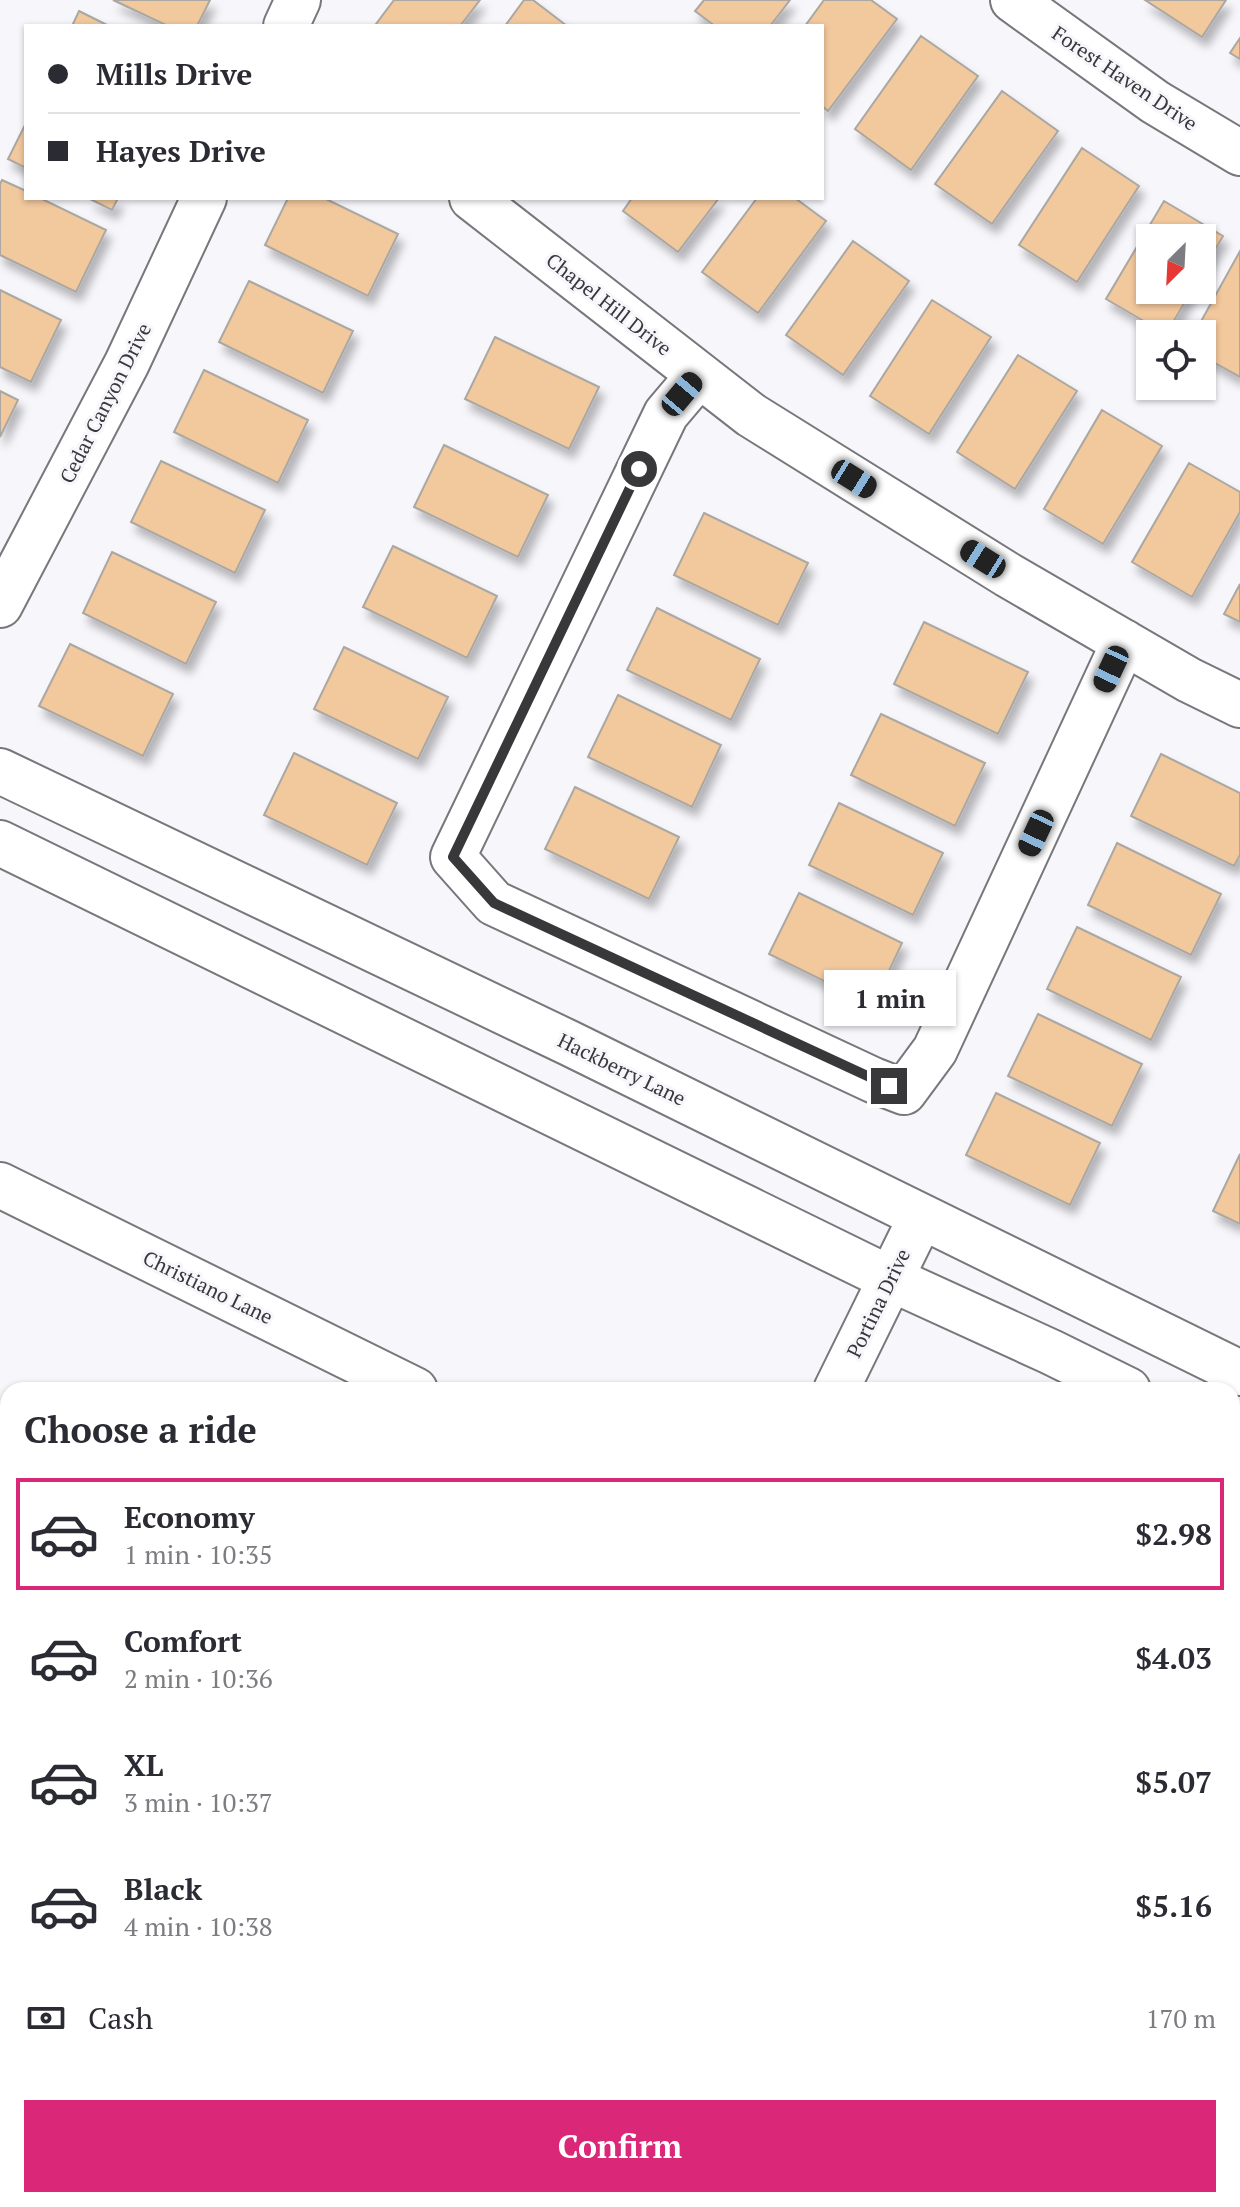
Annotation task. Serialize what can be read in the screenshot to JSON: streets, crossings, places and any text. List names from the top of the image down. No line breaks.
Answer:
{"streets":{"street":["Forest Haven Drive","Chapel Hill Drive","Cedar Canyon Drive","Hackberry Lane","Christiano Lane","Portina Drive"]},"crossings":[["Hackberry Lane","Portina Drive"]],"north":"bottom left","page":{"banner":["Mills Drive","Hayes Drive"],"bubble":"1 min","heading":"Choose a ride","list":[{"name":"Economy","note":"1 min · 10:35","value":"$2.98"},{"name":"Comfort","note":"2 min · 10:36","value":"$4.03"},{"name":"XL","note":"3 min · 10:37","value":"$5.07"},{"name":"Black","note":"4 min · 10:38","value":"$5.16"}],"pay":["Cash","170 m"],"buttons":"Confirm"}}
